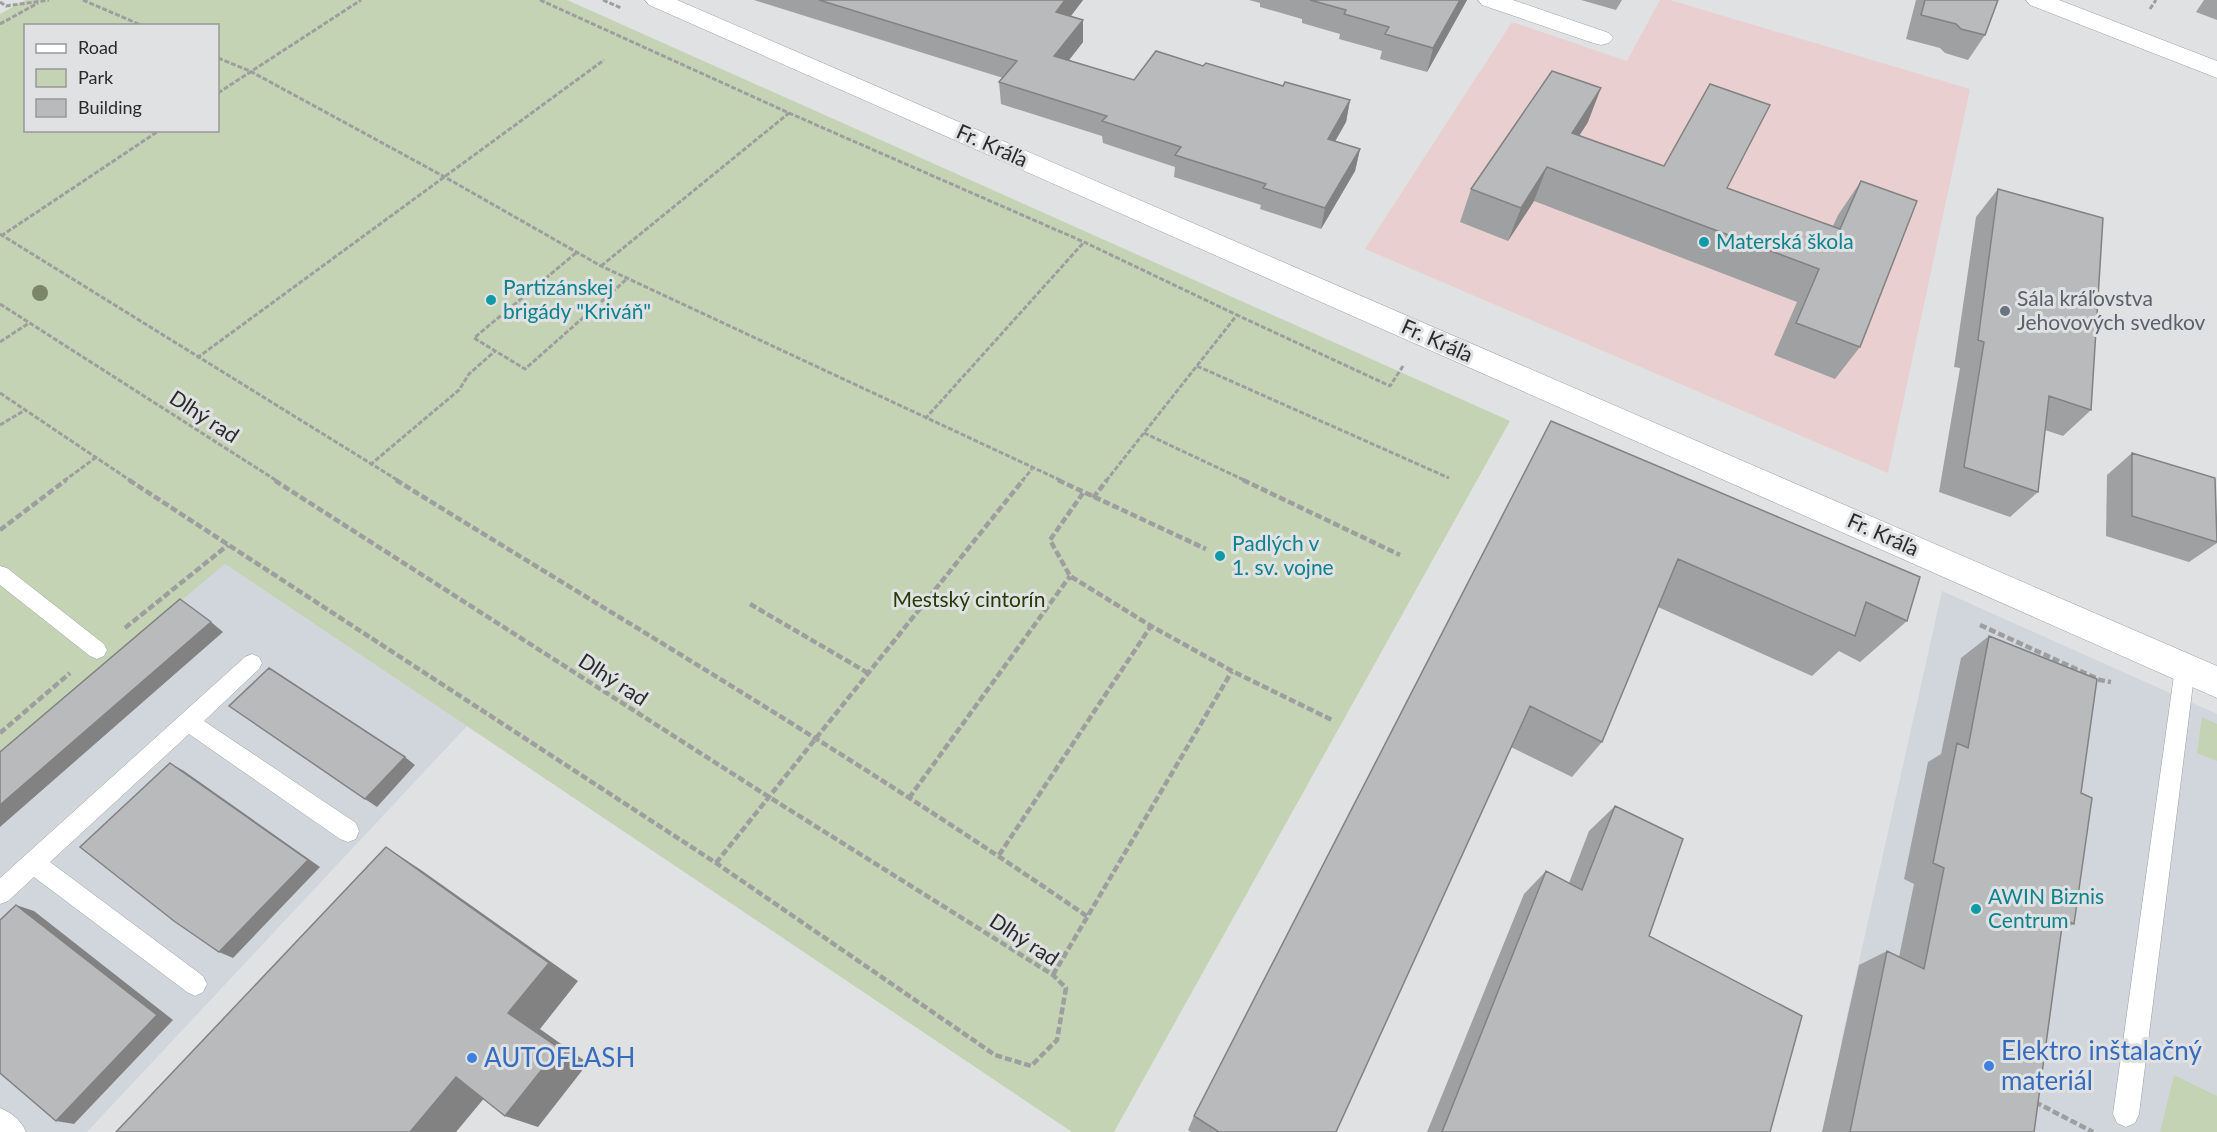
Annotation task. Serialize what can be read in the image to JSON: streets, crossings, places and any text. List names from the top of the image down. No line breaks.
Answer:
{"streets":{"street":["Fr. Kráľa"],"path":["Dlhý rad"]},"parks":["Mestský cintorín"],"places":["Materská škola","Partizánskej brigády \"Kriváň\"","Sála kráľovstva Jehovových svedkov","Padlých v 1. sv. vojne","AWIN Biznis Centrum","AUTOFLASH","Elektro inštalačný materiál"],"legend":["Road","Park","Building"]}
